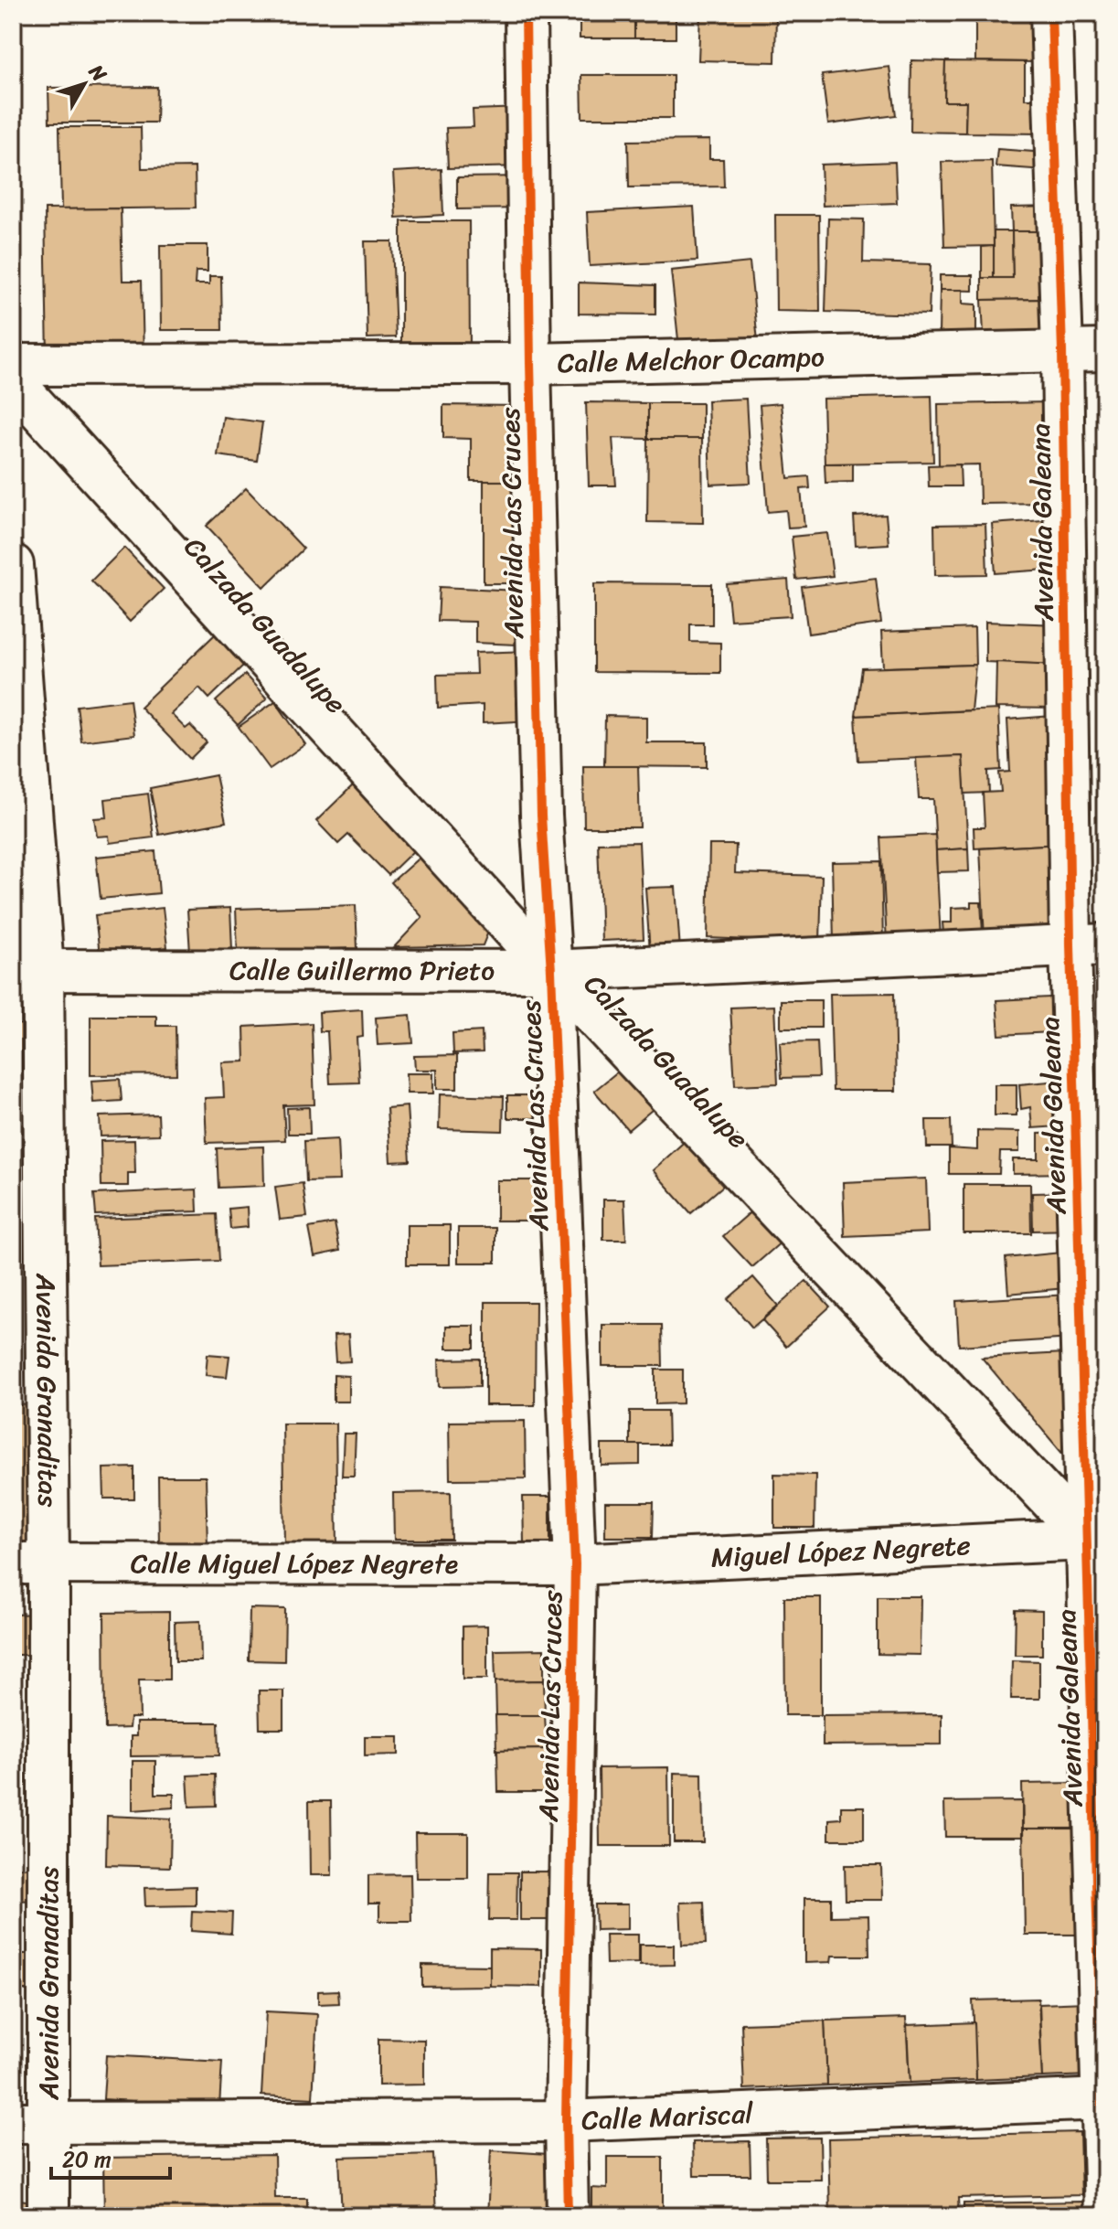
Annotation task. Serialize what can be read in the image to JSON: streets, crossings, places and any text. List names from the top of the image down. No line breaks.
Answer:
{"streets":{"street":["Calle Melchor Ocampo","Avenida Galeana","Avenida Las Cruces","Calzada Guadalupe","Calle Guillermo Prieto","Avenida Granaditas","Miguel López Negrete","Calle Miguel López Negrete","Calle Mariscal"]},"crossings":[["Calle Melchor Ocampo","Avenida Galeana"],["Calle Melchor Ocampo","Avenida Las Cruces"],["Avenida Galeana","Calzada Guadalupe"],["Avenida Galeana","Calle Guillermo Prieto"],["Avenida Galeana","Miguel López Negrete"],["Avenida Galeana","Calle Mariscal"],["Avenida Las Cruces","Calzada Guadalupe"],["Avenida Las Cruces","Calle Guillermo Prieto"],["Avenida Las Cruces","Miguel López Negrete"],["Avenida Las Cruces","Calle Miguel López Negrete"],["Avenida Las Cruces","Calle Mariscal"],["Calzada Guadalupe","Calle Guillermo Prieto"],["Calzada Guadalupe","Miguel López Negrete"],["Calle Guillermo Prieto","Avenida Granaditas"],["Avenida Granaditas","Calle Miguel López Negrete"],["Avenida Granaditas","Calle Mariscal"],["Miguel López Negrete","Calle Miguel López Negrete"]],"scale_bar":"20 m","north":"top right"}
